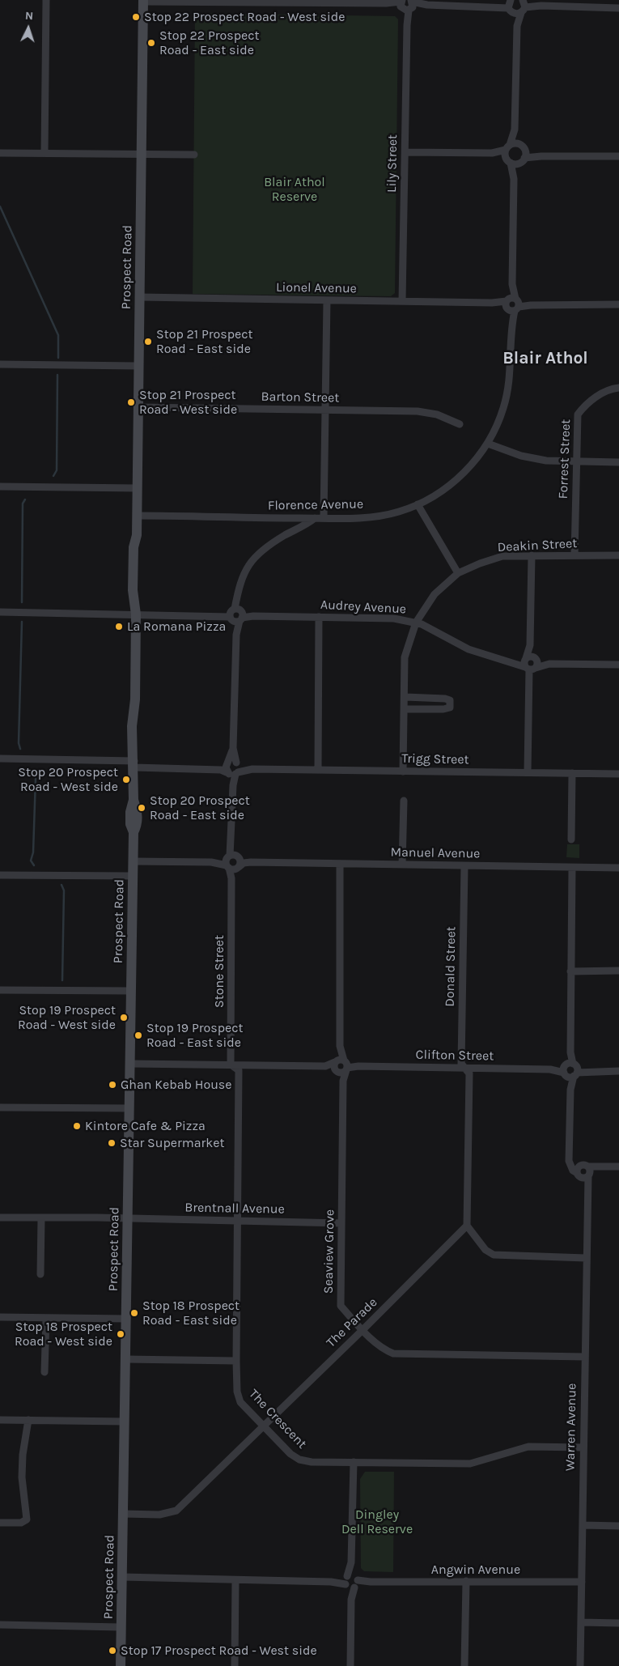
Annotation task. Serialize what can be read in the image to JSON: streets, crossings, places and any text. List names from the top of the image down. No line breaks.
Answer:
{"streets":{"main road":["Prospect Road"],"street":["Lily Street","Lionel Avenue","Barton Street","Forrest Street","Florence Avenue","Deakin Street","Audrey Avenue","Trigg Street","Manuel Avenue","Donald Street","Stone Street","Clifton Street","Brentnall Avenue","Seaview Grove","The Parade","The Crescent","Warren Avenue","Angwin Avenue"]},"crossings":[["Lily Street","Lionel Avenue"],["Prospect Road","Lionel Avenue"],["Prospect Road","Barton Street"],["Prospect Road","Florence Avenue"],["Prospect Road","Audrey Avenue"],["Prospect Road","Trigg Street"],["Prospect Road","Manuel Avenue"],["Prospect Road","Brentnall Avenue"],["Prospect Road","The Parade"],["Prospect Road","Angwin Avenue"],["Lionel Avenue","Florence Avenue"],["Forrest Street","Deakin Street"],["Florence Avenue","Stone Street"],["Deakin Street","Audrey Avenue"],["Deakin Street","Trigg Street"],["Audrey Avenue","Stone Street"],["Trigg Street","Stone Street"],["Manuel Avenue","Donald Street"],["Manuel Avenue","Stone Street"],["Donald Street","Clifton Street"],["Stone Street","The Crescent"],["Clifton Street","Seaview Grove"],["Brentnall Avenue","Seaview Grove"],["Brentnall Avenue","The Crescent"],["Seaview Grove","The Parade"],["Seaview Grove","Warren Avenue"],["The Parade","The Crescent"],["The Crescent","Warren Avenue"],["Warren Avenue","Angwin Avenue"]],"districts":["Blair Athol"],"parks":["Blair Athol Reserve","Dingley Dell Reserve"],"places":["Stop 22 Prospect Road - West side","Stop 22 Prospect Road - East side","Stop 21 Prospect Road - East side","Stop 21 Prospect Road - West side","La Romana Pizza","Stop 20 Prospect Road - West side","Stop 20 Prospect Road - East side","Stop 19 Prospect Road - West side","Stop 19 Prospect Road - East side","Ghan Kebab House","Kintore Cafe & Pizza","Star Supermarket","Stop 18 Prospect Road - East side","Stop 18 Prospect Road - West side","Stop 17 Prospect Road - West side"],"north":"top"}
